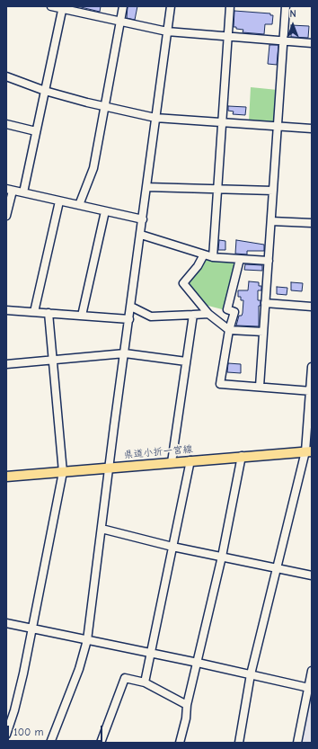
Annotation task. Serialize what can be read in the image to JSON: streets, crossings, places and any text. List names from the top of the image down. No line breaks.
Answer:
{"streets":{"main road":["県道小折一宮線"]},"scale_bar":"100 m","north":"top"}
